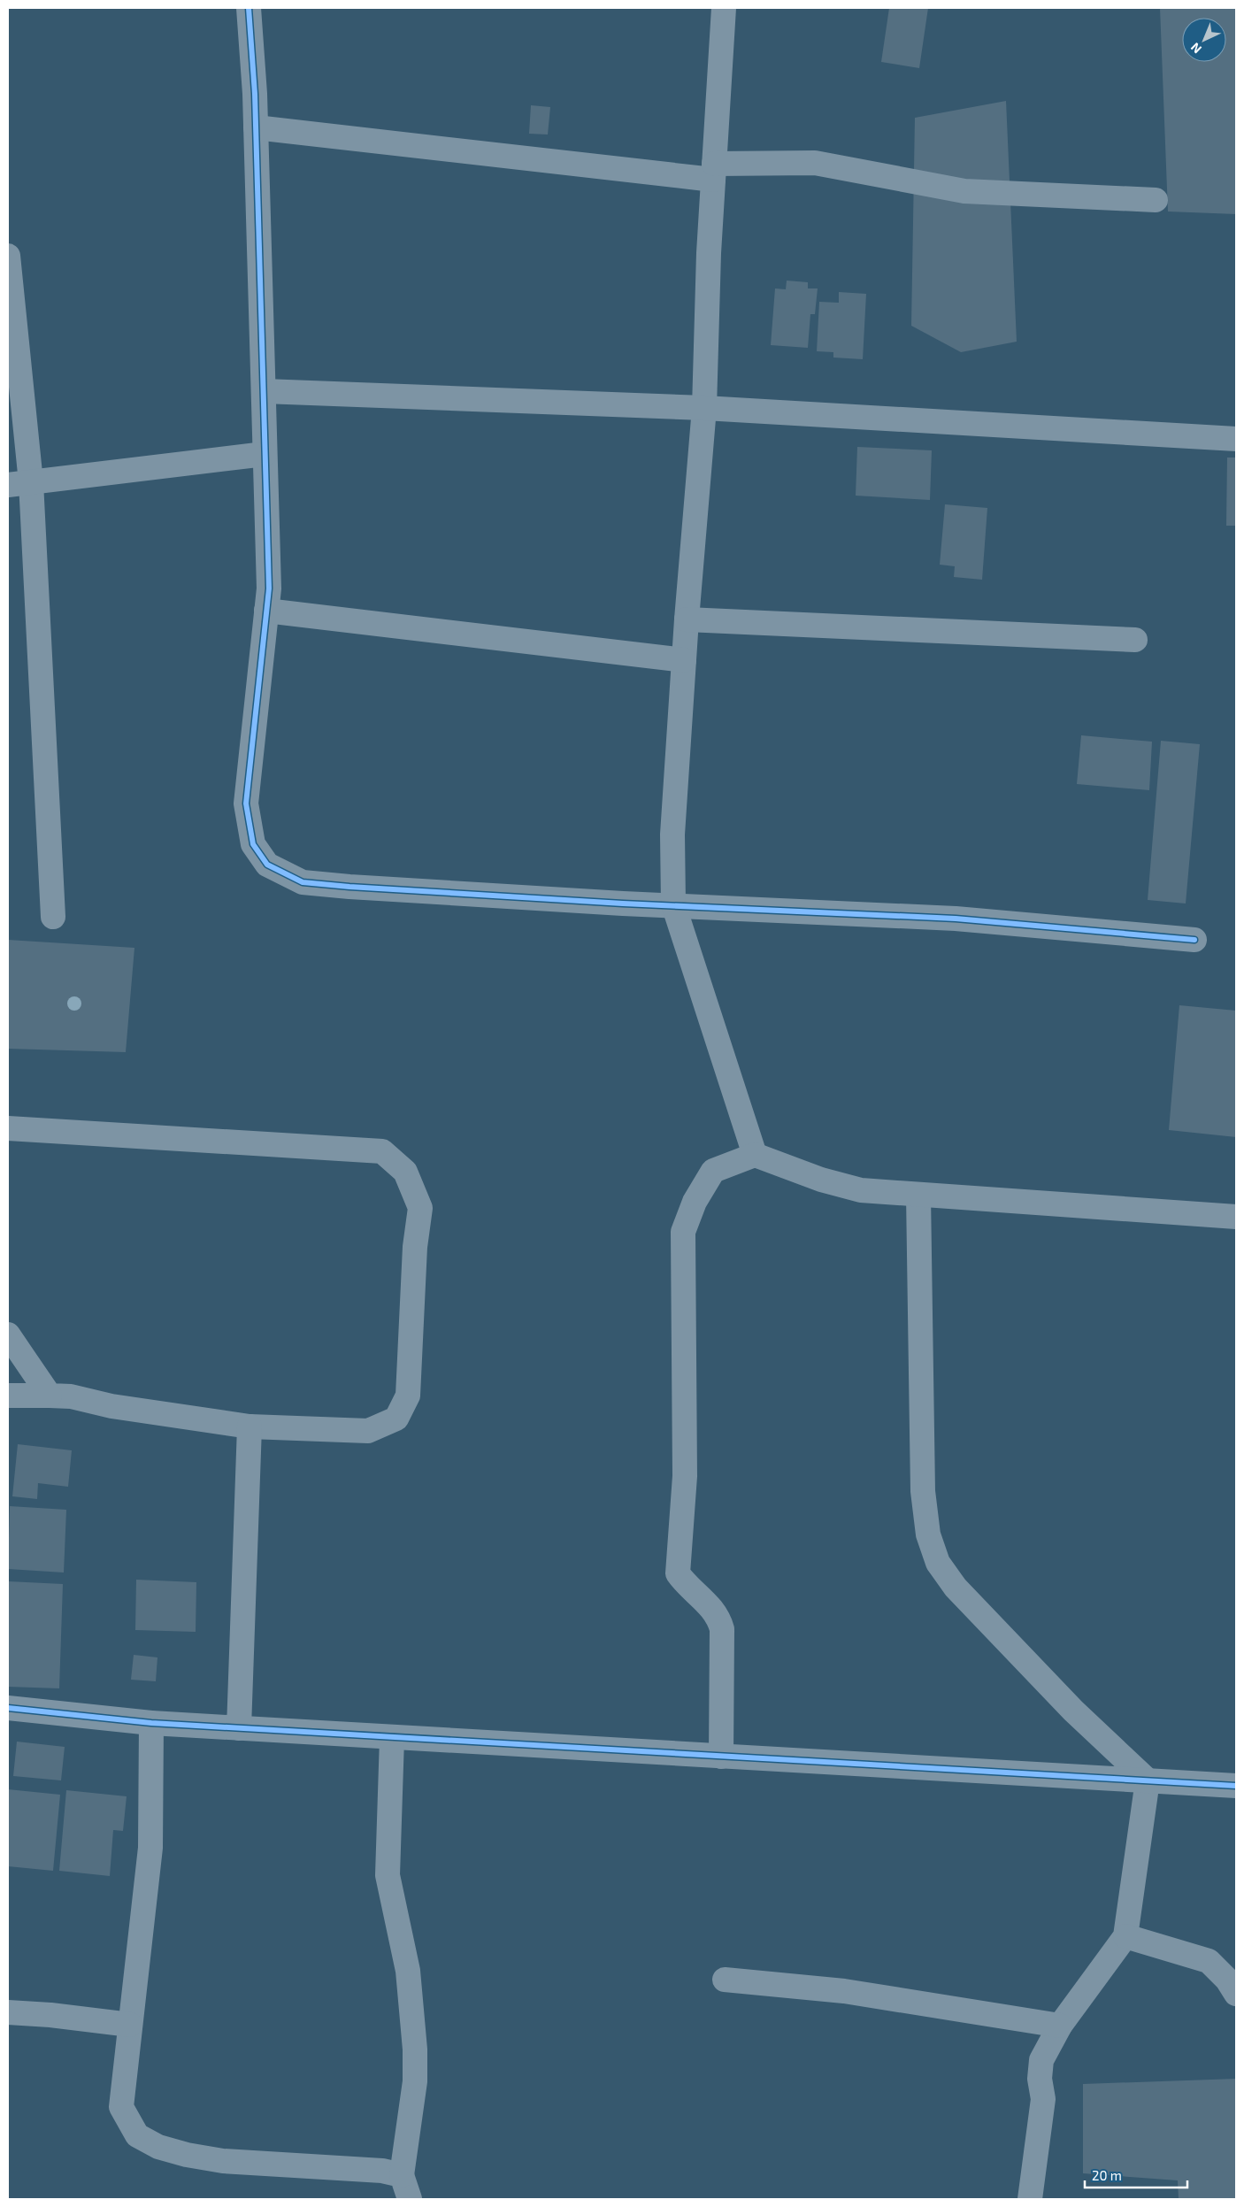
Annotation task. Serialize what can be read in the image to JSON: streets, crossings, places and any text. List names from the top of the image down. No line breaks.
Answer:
{"scale_bar":"20 m","north":"bottom left"}
